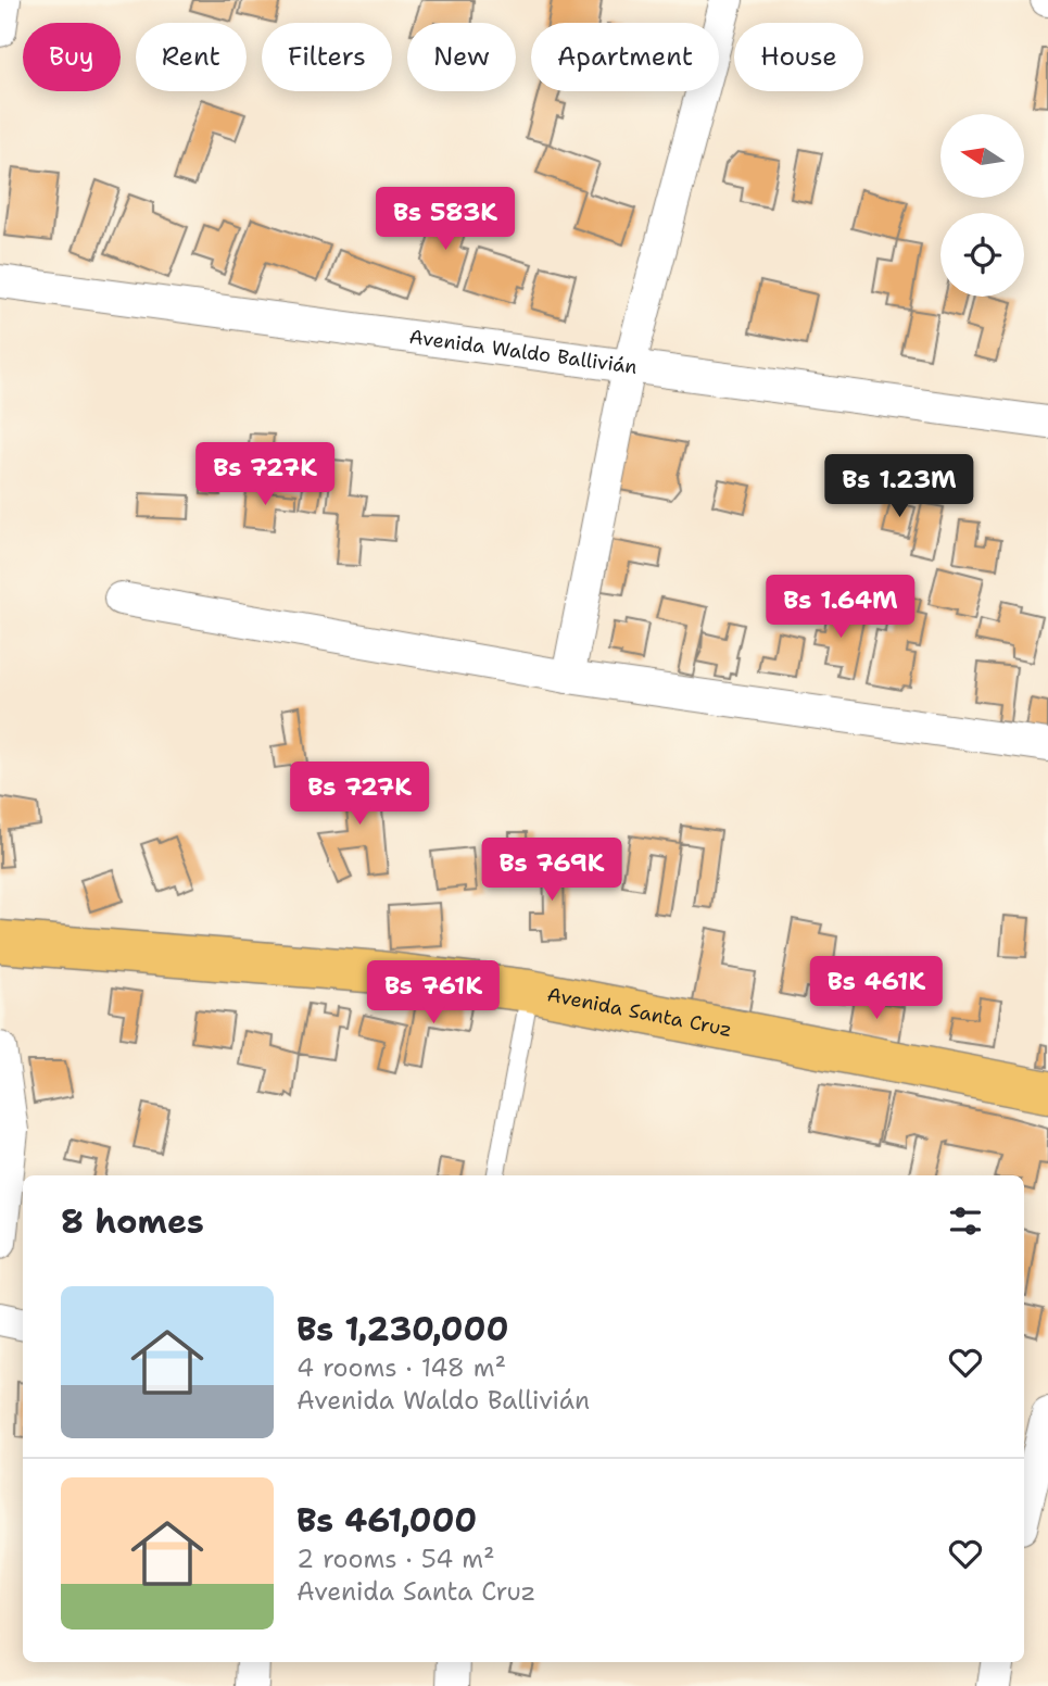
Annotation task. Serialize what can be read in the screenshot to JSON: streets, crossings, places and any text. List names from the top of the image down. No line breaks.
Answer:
{"streets":{"main road":["Avenida Santa Cruz"],"street":["Avenida Waldo Ballivián"]},"north":"left","page":{"chip":["Buy","Rent","Filters","New","Apartment","House"],"price":["Bs 583K","Bs 727K","Bs 1.23M","Bs 1.64M","Bs 727K","Bs 769K","Bs 461K","Bs 761K"],"heading":"8 homes","list":[{"name":"Bs 1,230,000","note":"4 rooms · 148 m² · Avenida Waldo Ballivián"},{"name":"Bs 461,000","note":"2 rooms · 54 m² · Avenida Santa Cruz"}]}}
